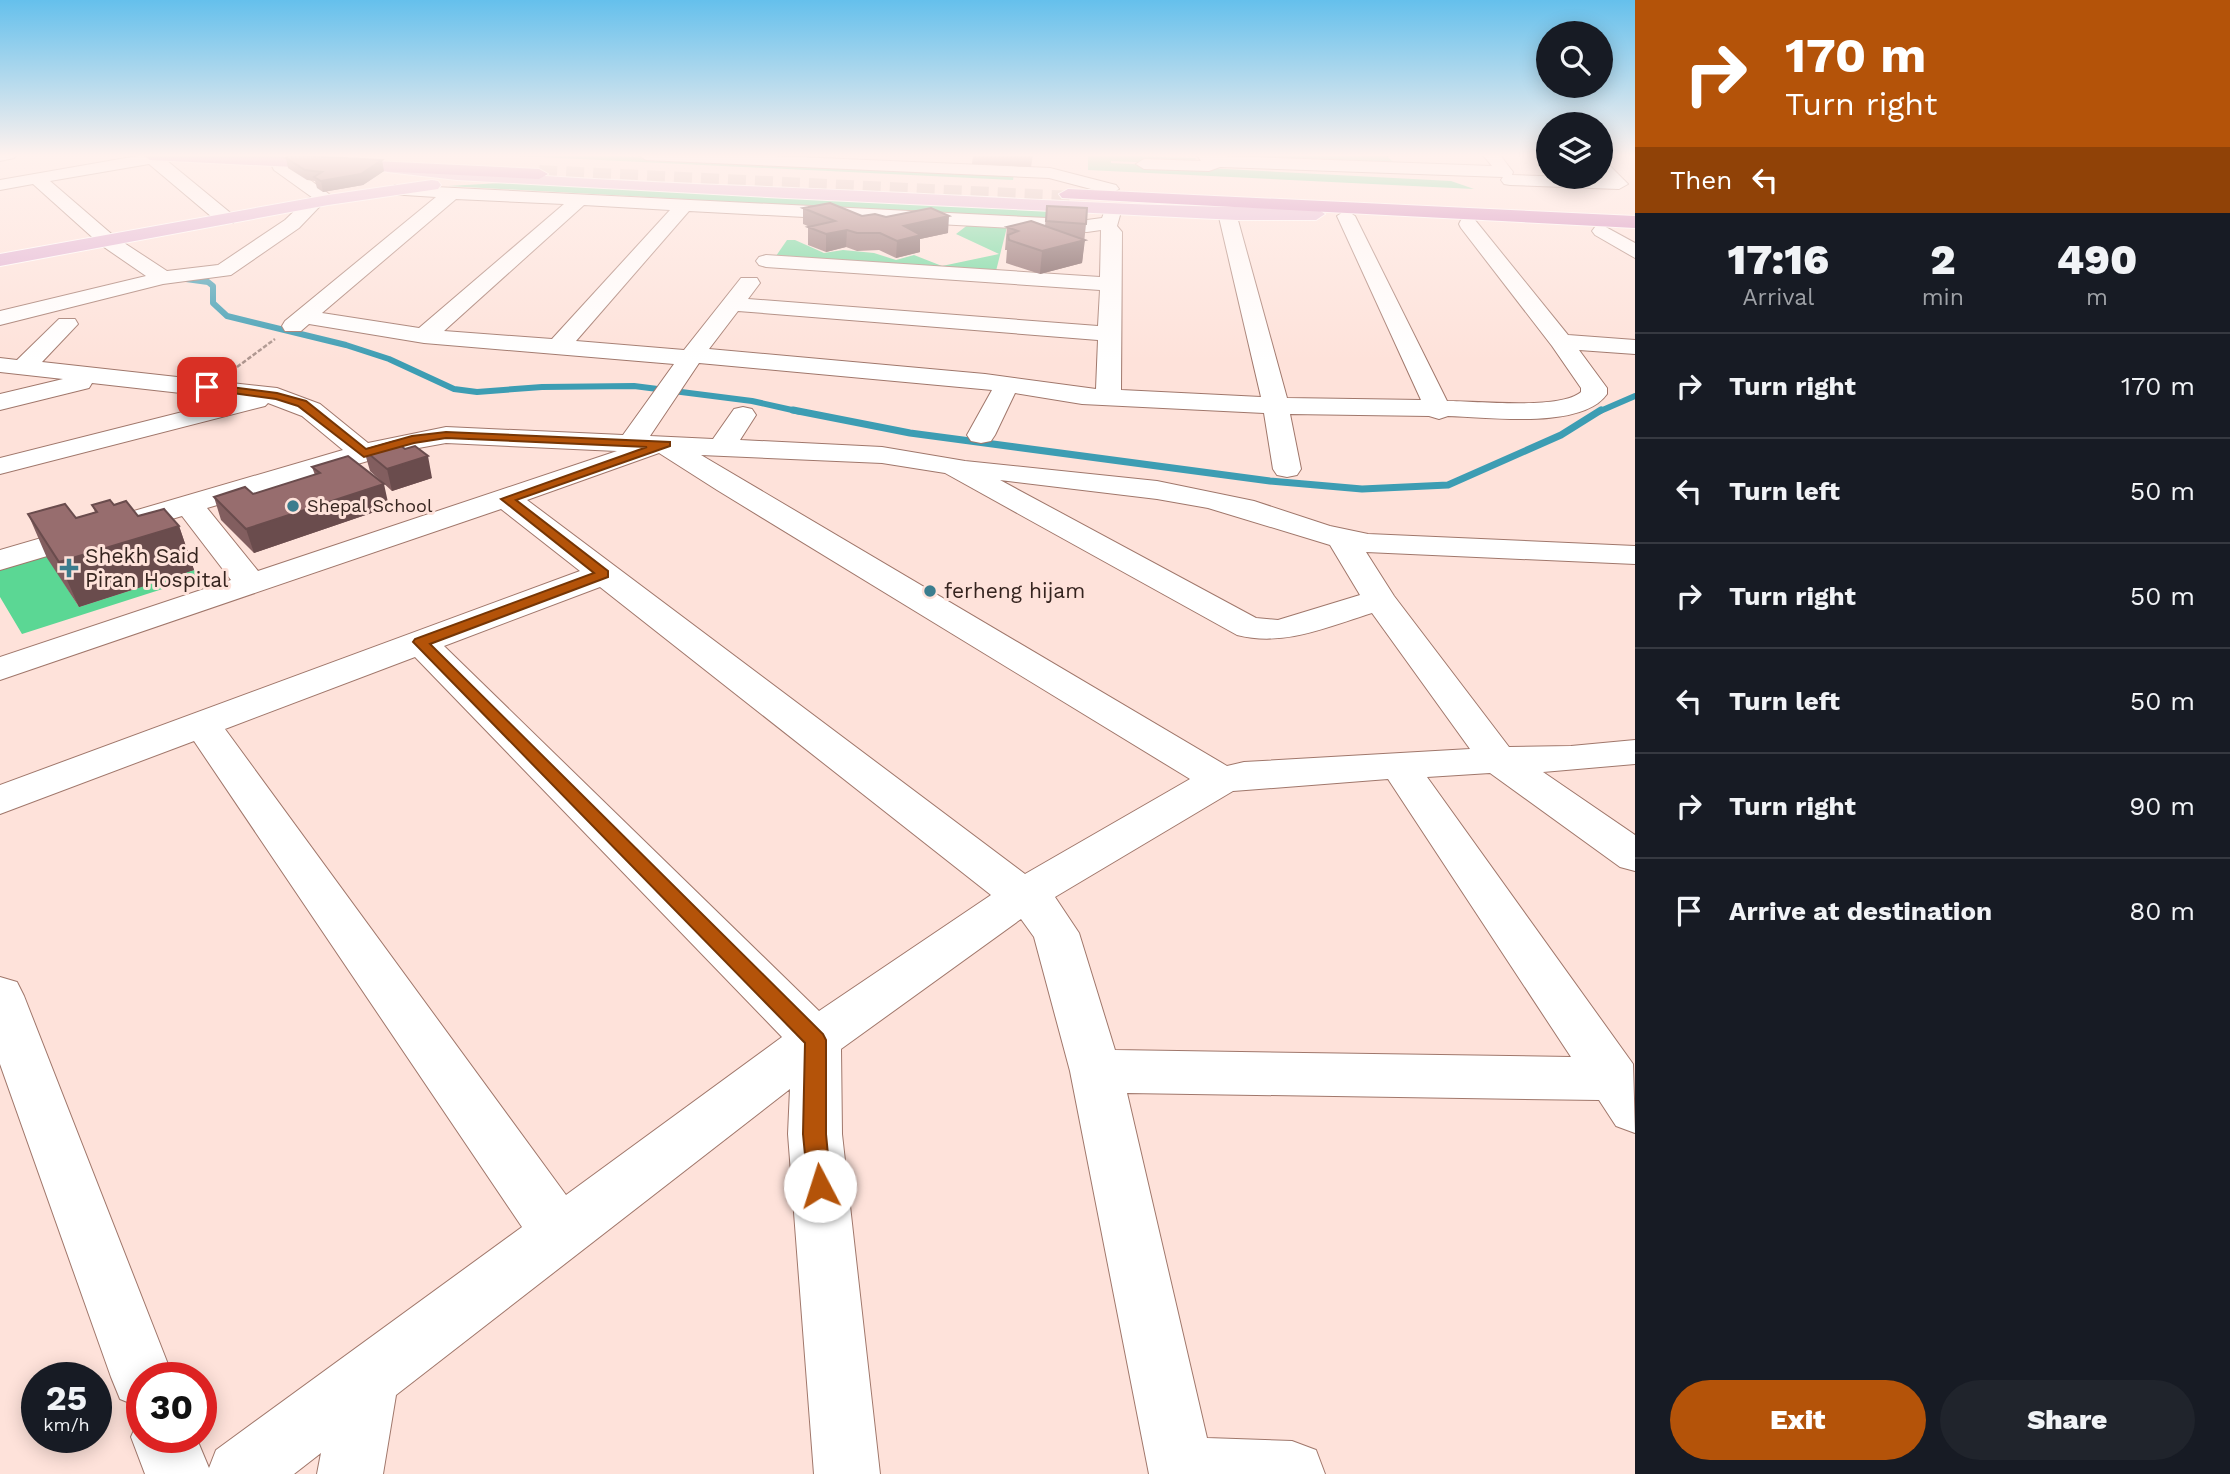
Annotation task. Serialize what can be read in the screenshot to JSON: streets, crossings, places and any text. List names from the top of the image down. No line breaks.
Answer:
{"places":{"other":["Shepal School","ferheng hijam"],"health":["Shekh Said Piran Hospital"]},"page":{"turn":["170 m","Turn right"],"then":"Then","eta":["17:16","Arrival","2","min","490","m"],"list":[{"name":"Turn right","value":"170 m"},{"name":"Turn left","value":"50 m"},{"name":"Turn right","value":"50 m"},{"name":"Turn left","value":"50 m"},{"name":"Turn right","value":"90 m"},{"name":"Arrive at destination","value":"80 m"}],"speed":"25 km/h","limit":"30","buttons":["Exit","Share"]}}
